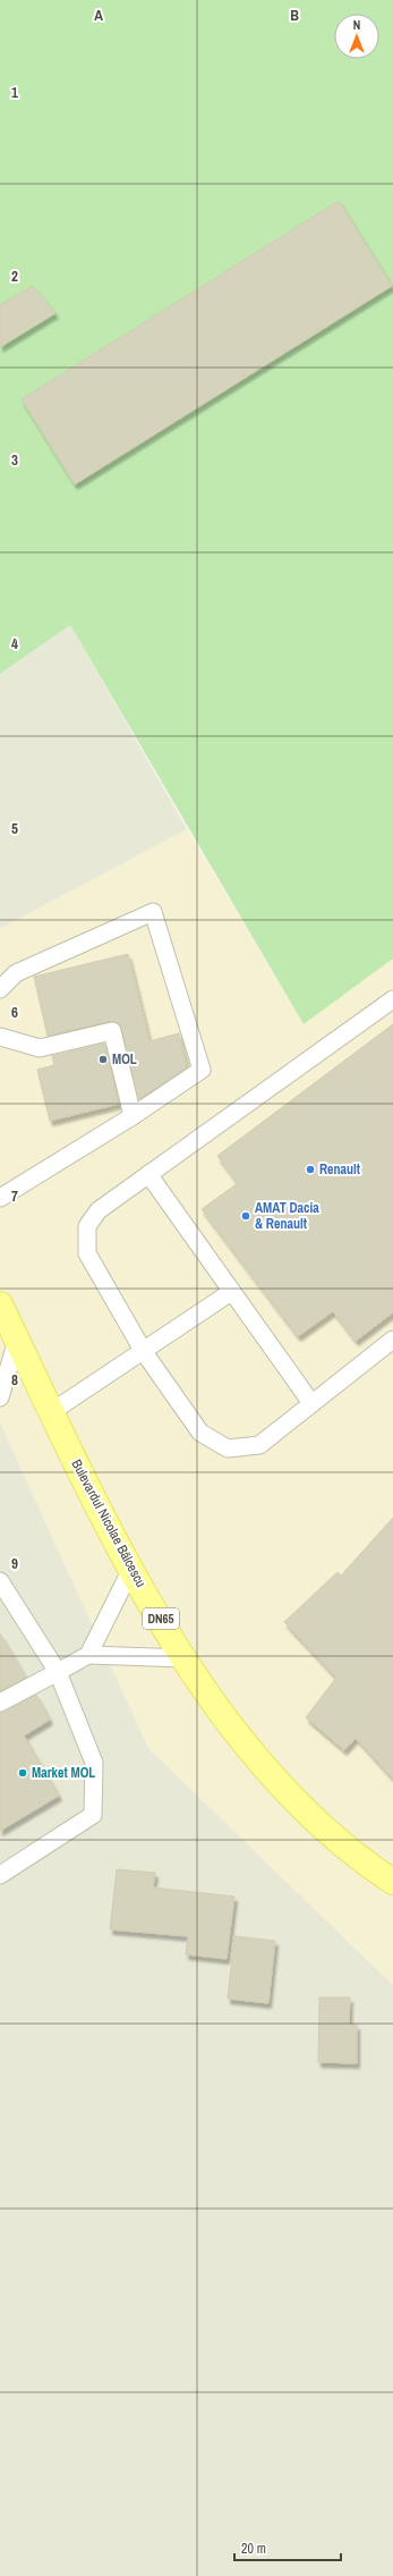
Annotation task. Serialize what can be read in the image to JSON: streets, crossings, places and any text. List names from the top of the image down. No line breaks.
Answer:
{"streets":{"main road":["Bulevardul Nicolae Bălcescu","DN65"]},"places":["MOL","Renault","AMAT Dacia & Renault","Market MOL"],"scale_bar":"20 m","north":"top","grid":{"columns":["A","B"],"rows":["1","2","3","4","5","6","7","8","9"]}}
